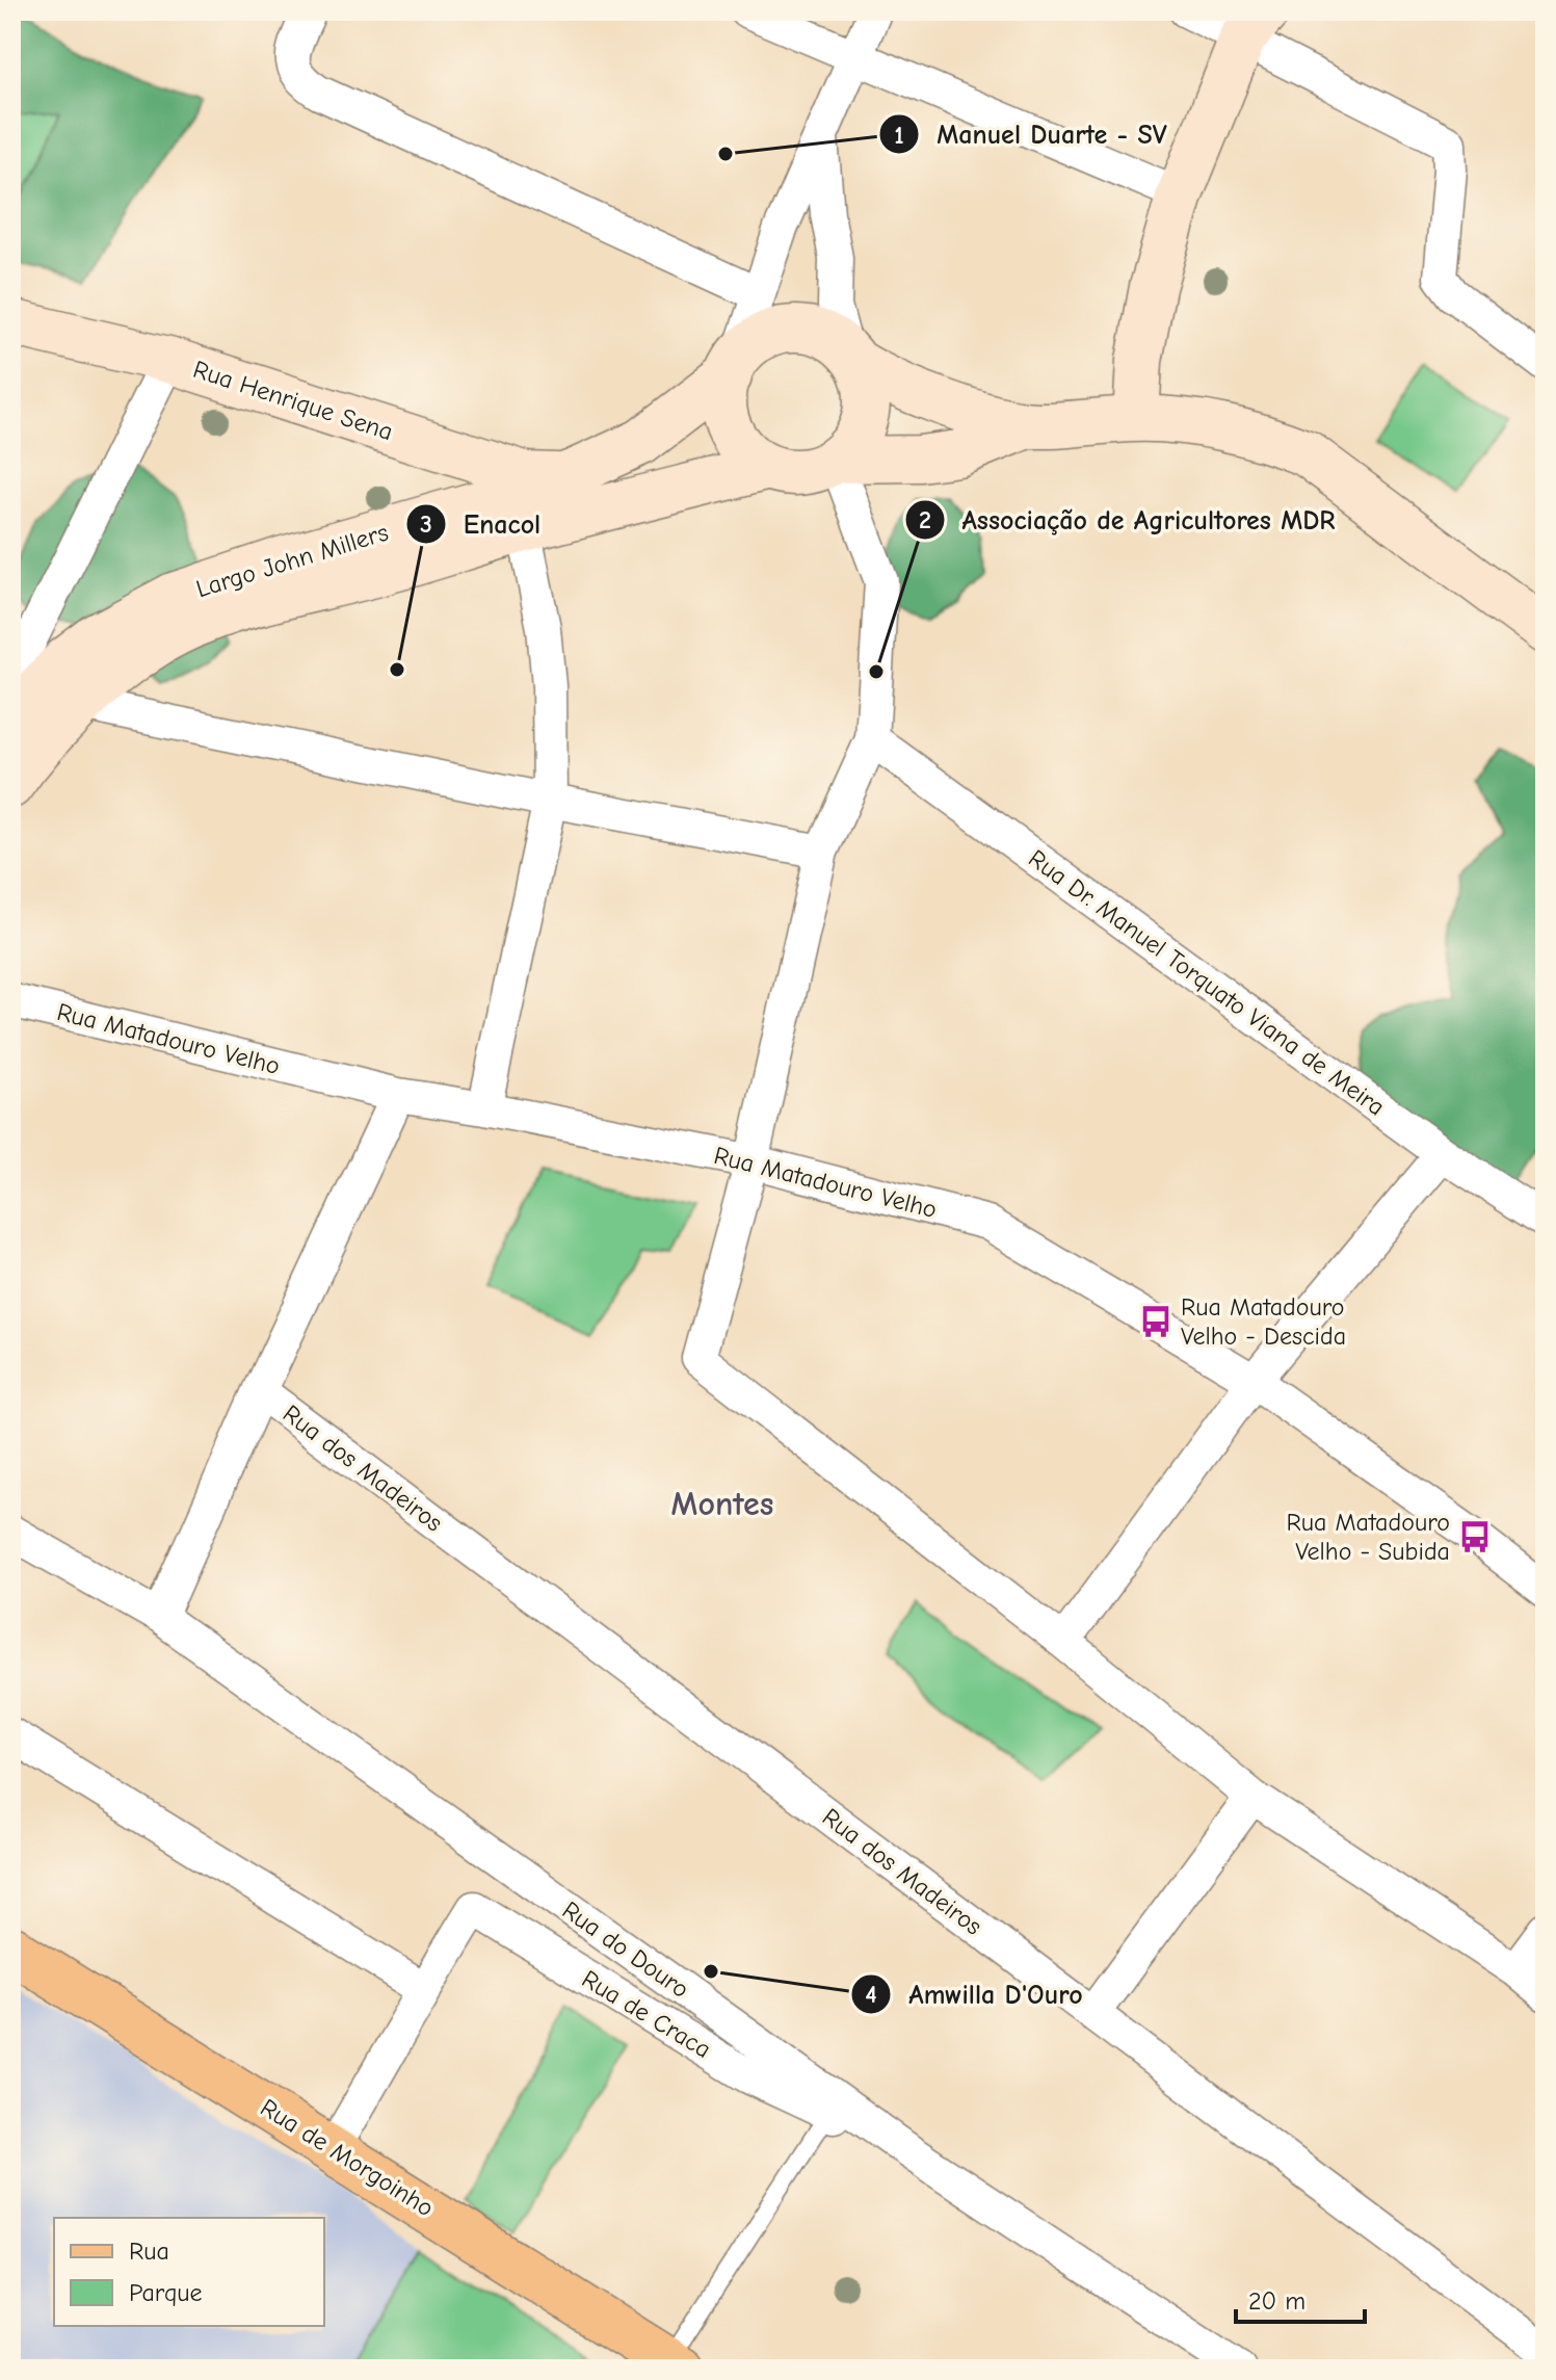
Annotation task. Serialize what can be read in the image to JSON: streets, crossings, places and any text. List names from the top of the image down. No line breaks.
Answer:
{"streets":{"main road":["Rua Henrique Sena","Largo John Millers","Rua de Morgoinho"],"street":["Rua Dr. Manuel Torquato Viana de Meira","Rua Matadouro Velho","Rua dos Madeiros","Rua do Douro","Rua de Craca"]},"crossings":[["Rua Henrique Sena","Largo John Millers"],["Rua do Douro","Rua de Craca"],["Rua de Craca","Rua de Morgoinho"]],"districts":["Montes"],"places":{"other":["Manuel Duarte - SV","Enacol","Associação de Agricultores MDR","Amwilla D'Ouro"],"bus stop":["Rua Matadouro Velho - Descida","Rua Matadouro Velho - Subida"]},"legend":["Rua","Parque"],"scale_bar":"20 m"}
